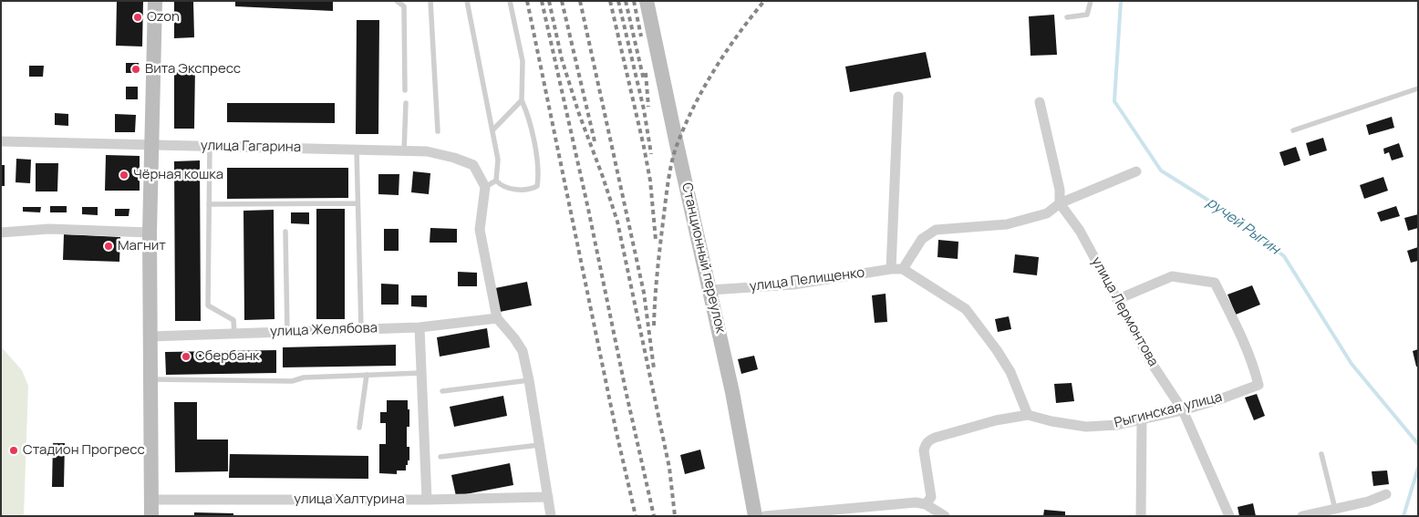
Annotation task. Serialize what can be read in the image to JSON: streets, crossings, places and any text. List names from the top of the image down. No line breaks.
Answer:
{"streets":{"main road":["Станционный переулок"],"street":["улица Гагарина","улица Пелищенко","улица Лермонтова","улица Желябова","Рыгинская улица","улица Халтурина"]},"crossings":[["Станционный переулок","улица Пелищенко"],["улица Лермонтова","Рыгинская улица"]],"water":["ручей Рыгин"],"places":["Ozon","Вита Экспресс","Чёрная кошка","Магнит","Сбербанк","Стадион Прогресс"]}
